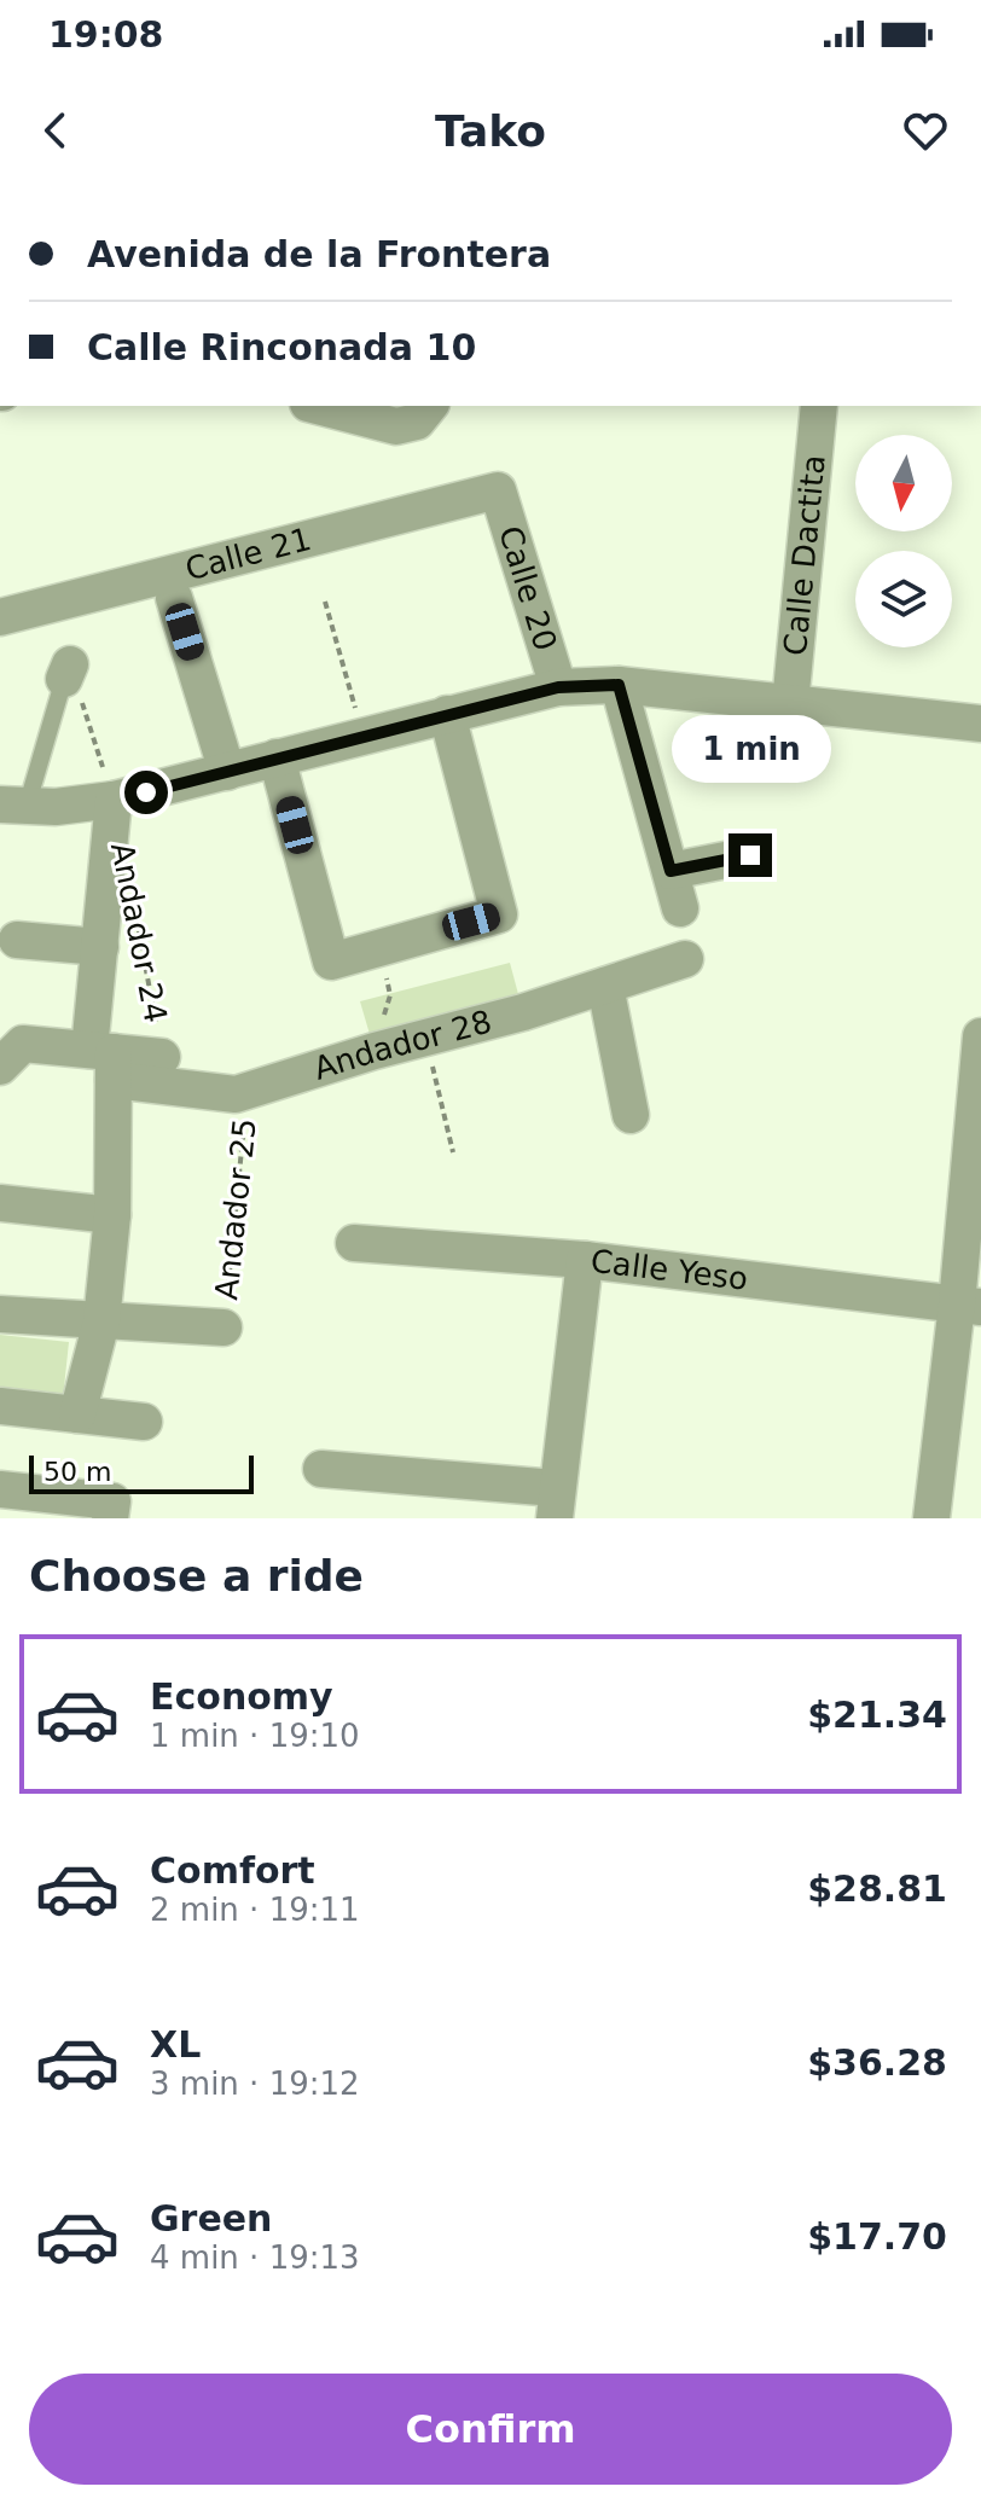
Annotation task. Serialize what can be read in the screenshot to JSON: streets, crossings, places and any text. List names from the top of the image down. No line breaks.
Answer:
{"streets":{"street":["Calle 21","Calle Dactita","Calle 20","Andador 24","Andador 28","Calle Yeso"],"path":["Andador 25"]},"crossings":[["Calle 21","Calle 20"],["Andador 24","Andador 28"],["Andador 28","Andador 25"]],"scale_bar":"50 m","north":"bottom","page":{"status":"19:08","header":"Tako","banner":["Avenida de la Frontera","Calle Rinconada 10"],"bubble":"1 min","scale":"50 m","heading":"Choose a ride","list":[{"name":"Economy","note":"1 min · 19:10","value":"$21.34"},{"name":"Comfort","note":"2 min · 19:11","value":"$28.81"},{"name":"XL","note":"3 min · 19:12","value":"$36.28"},{"name":"Green","note":"4 min · 19:13","value":"$17.70"}],"buttons":"Confirm"}}
